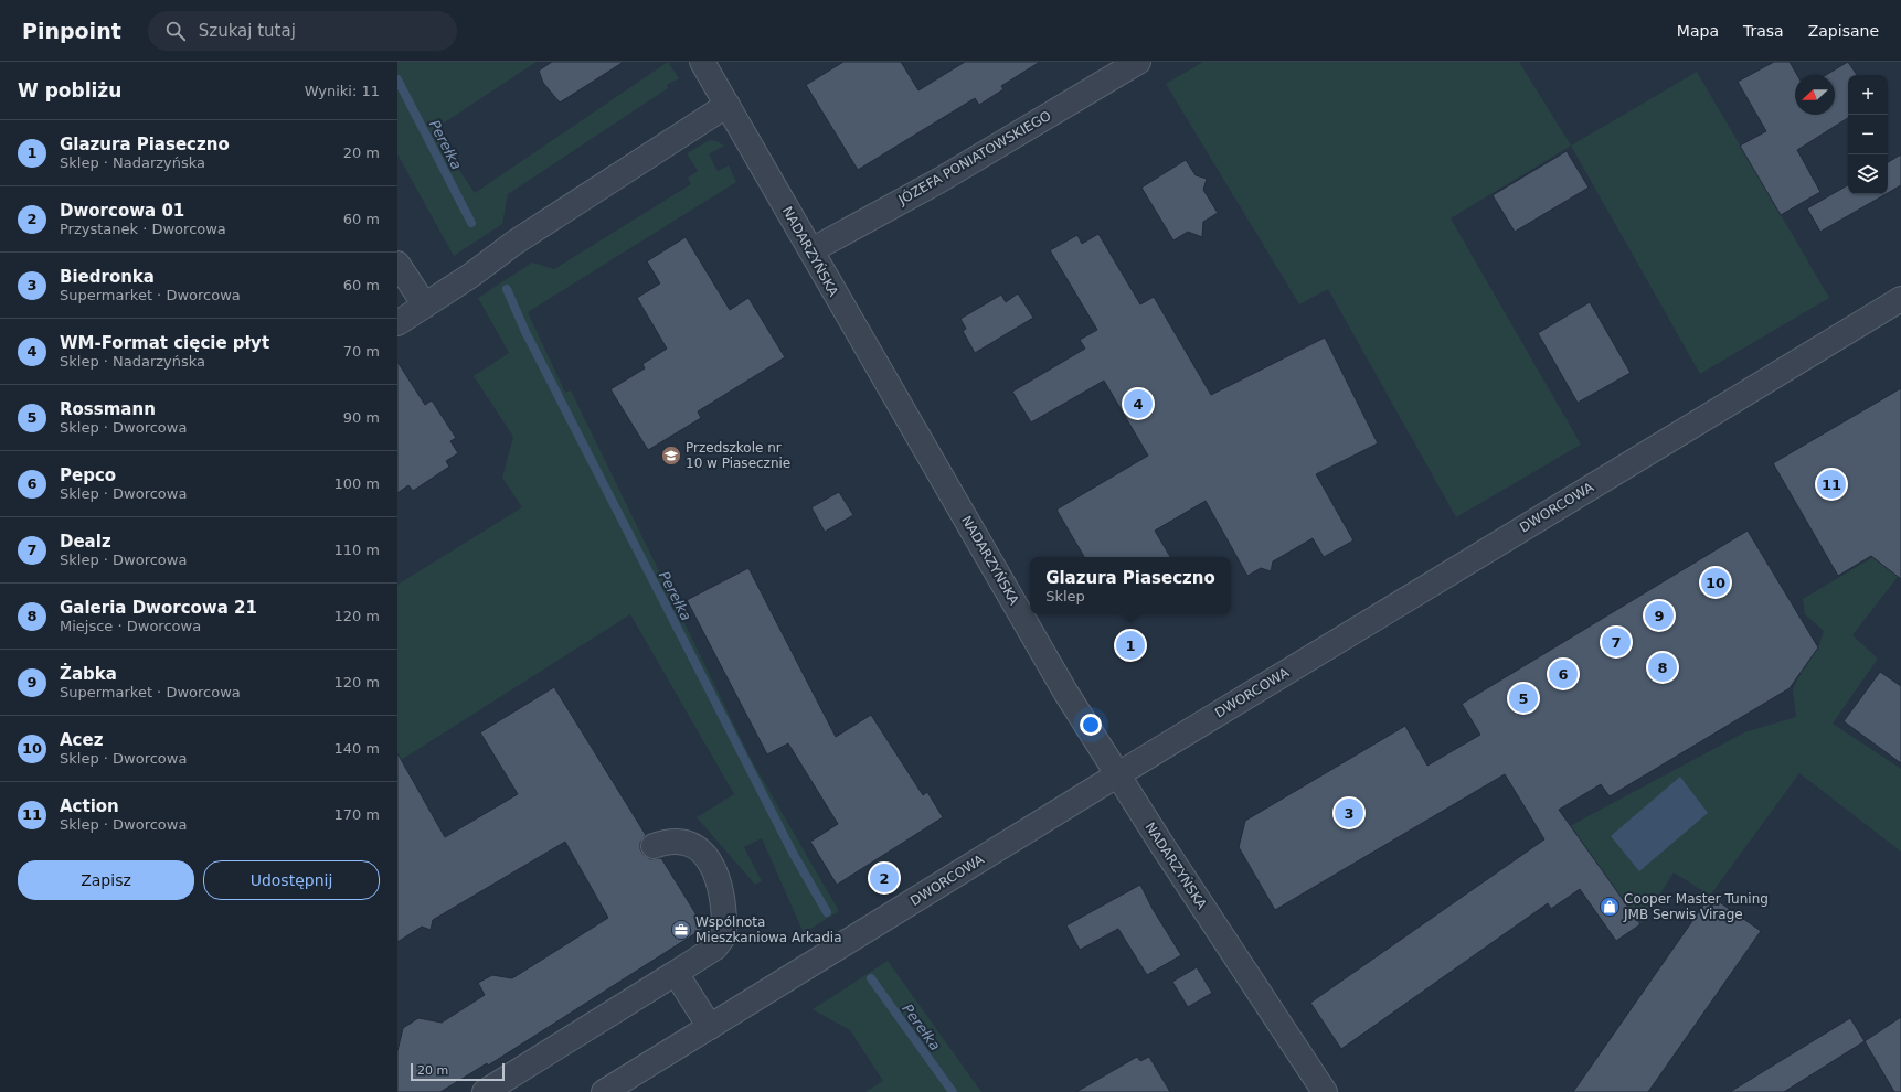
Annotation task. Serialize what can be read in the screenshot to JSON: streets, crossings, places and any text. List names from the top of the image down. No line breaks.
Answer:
{"streets":{"street":["JÓZEFA PONIATOWSKIEGO","NADARZYŃSKA","DWORCOWA"]},"crossings":[["JÓZEFA PONIATOWSKIEGO","NADARZYŃSKA"],["NADARZYŃSKA","DWORCOWA"]],"water":["Perełka"],"places":{"school or university":["Przedszkole nr 10 w Piasecznie"],"shop":["Cooper Master Tuning JMB Serwis Virage"],"office":["Wspólnota Mieszkaniowa Arkadia"]},"scale_bar":"20 m","north":"left","page":{"header":"Pinpoint","search":"Szukaj tutaj","nav":["Mapa","Trasa","Zapisane"],"heading":["W pobliżu","Wyniki: 11"],"map_buttons":["+","−"],"list":[{"mark":"1","name":"Glazura Piaseczno","note":"Sklep · Nadarzyńska","value":"20 m"},{"mark":"2","name":"Dworcowa 01","note":"Przystanek · Dworcowa","value":"60 m"},{"mark":"3","name":"Biedronka","note":"Supermarket · Dworcowa","value":"60 m"},{"mark":"4","name":"WM-Format cięcie płyt","note":"Sklep · Nadarzyńska","value":"70 m"},{"mark":"5","name":"Rossmann","note":"Sklep · Dworcowa","value":"90 m"},{"mark":"6","name":"Pepco","note":"Sklep · Dworcowa","value":"100 m"},{"mark":"7","name":"Dealz","note":"Sklep · Dworcowa","value":"110 m"},{"mark":"8","name":"Galeria Dworcowa 21","note":"Miejsce · Dworcowa","value":"120 m"},{"mark":"9","name":"Żabka","note":"Supermarket · Dworcowa","value":"120 m"},{"mark":"10","name":"Acez","note":"Sklep · Dworcowa","value":"140 m"},{"mark":"11","name":"Action","note":"Sklep · Dworcowa","value":"170 m"}],"pins":["4","11","10","9","7","1","8","6","5","3","2"],"popup":["Glazura Piaseczno","Sklep"],"buttons":["Zapisz","Udostępnij"],"scale":"20 m"}}
